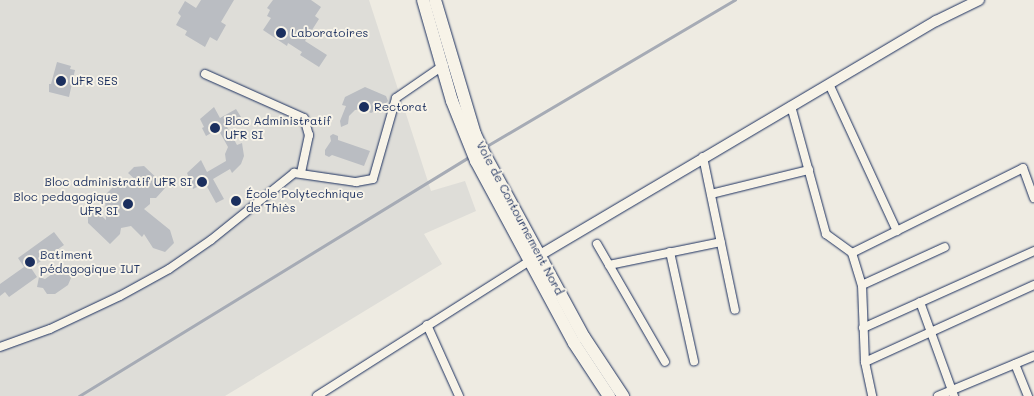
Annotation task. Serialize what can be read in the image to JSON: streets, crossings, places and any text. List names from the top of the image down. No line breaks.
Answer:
{"streets":{"main road":["Voie de Contournement Nord"]},"places":["Laboratoires","UFR SES","Rectorat","Bloc Administratif UFR SI","Bloc administratif UFR SI","École Polytechnique de Thiès","Bloc pedagogique UFR SI","Batiment pédagogique IUT"]}
